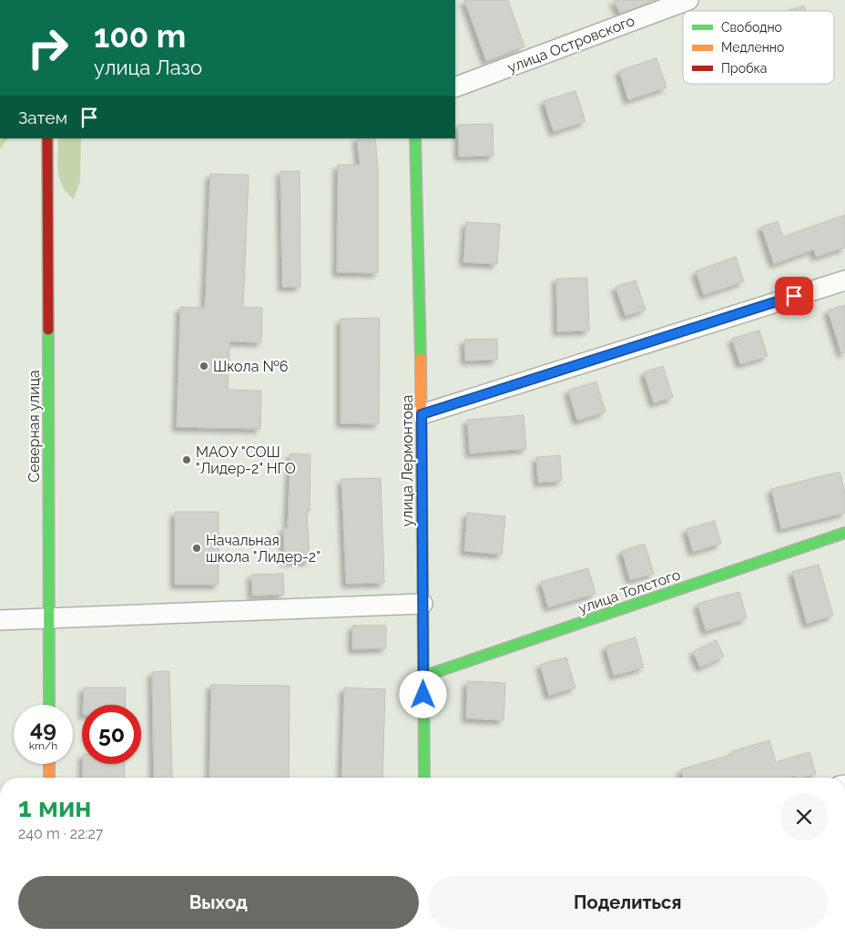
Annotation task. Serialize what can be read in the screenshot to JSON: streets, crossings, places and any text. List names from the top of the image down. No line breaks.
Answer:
{"streets":{"street":["улица Островского","Северная улица","улица Лермонтова","улица Толстого"]},"crossings":[["улица Лермонтова","улица Толстого"]],"places":["Школа №6","МАОУ \"СОШ \"Лидер-2\" НГО","Начальная школа \"Лидер-2\""],"legend":["Свободно","Медленно","Пробка"],"page":{"turn":["100 m","улица Лазо"],"then":"Затем","speed":"49 km/h","limit":"50","heading":["1 мин","240 m · 22:27"],"buttons":["Выход","Поделиться"]}}
